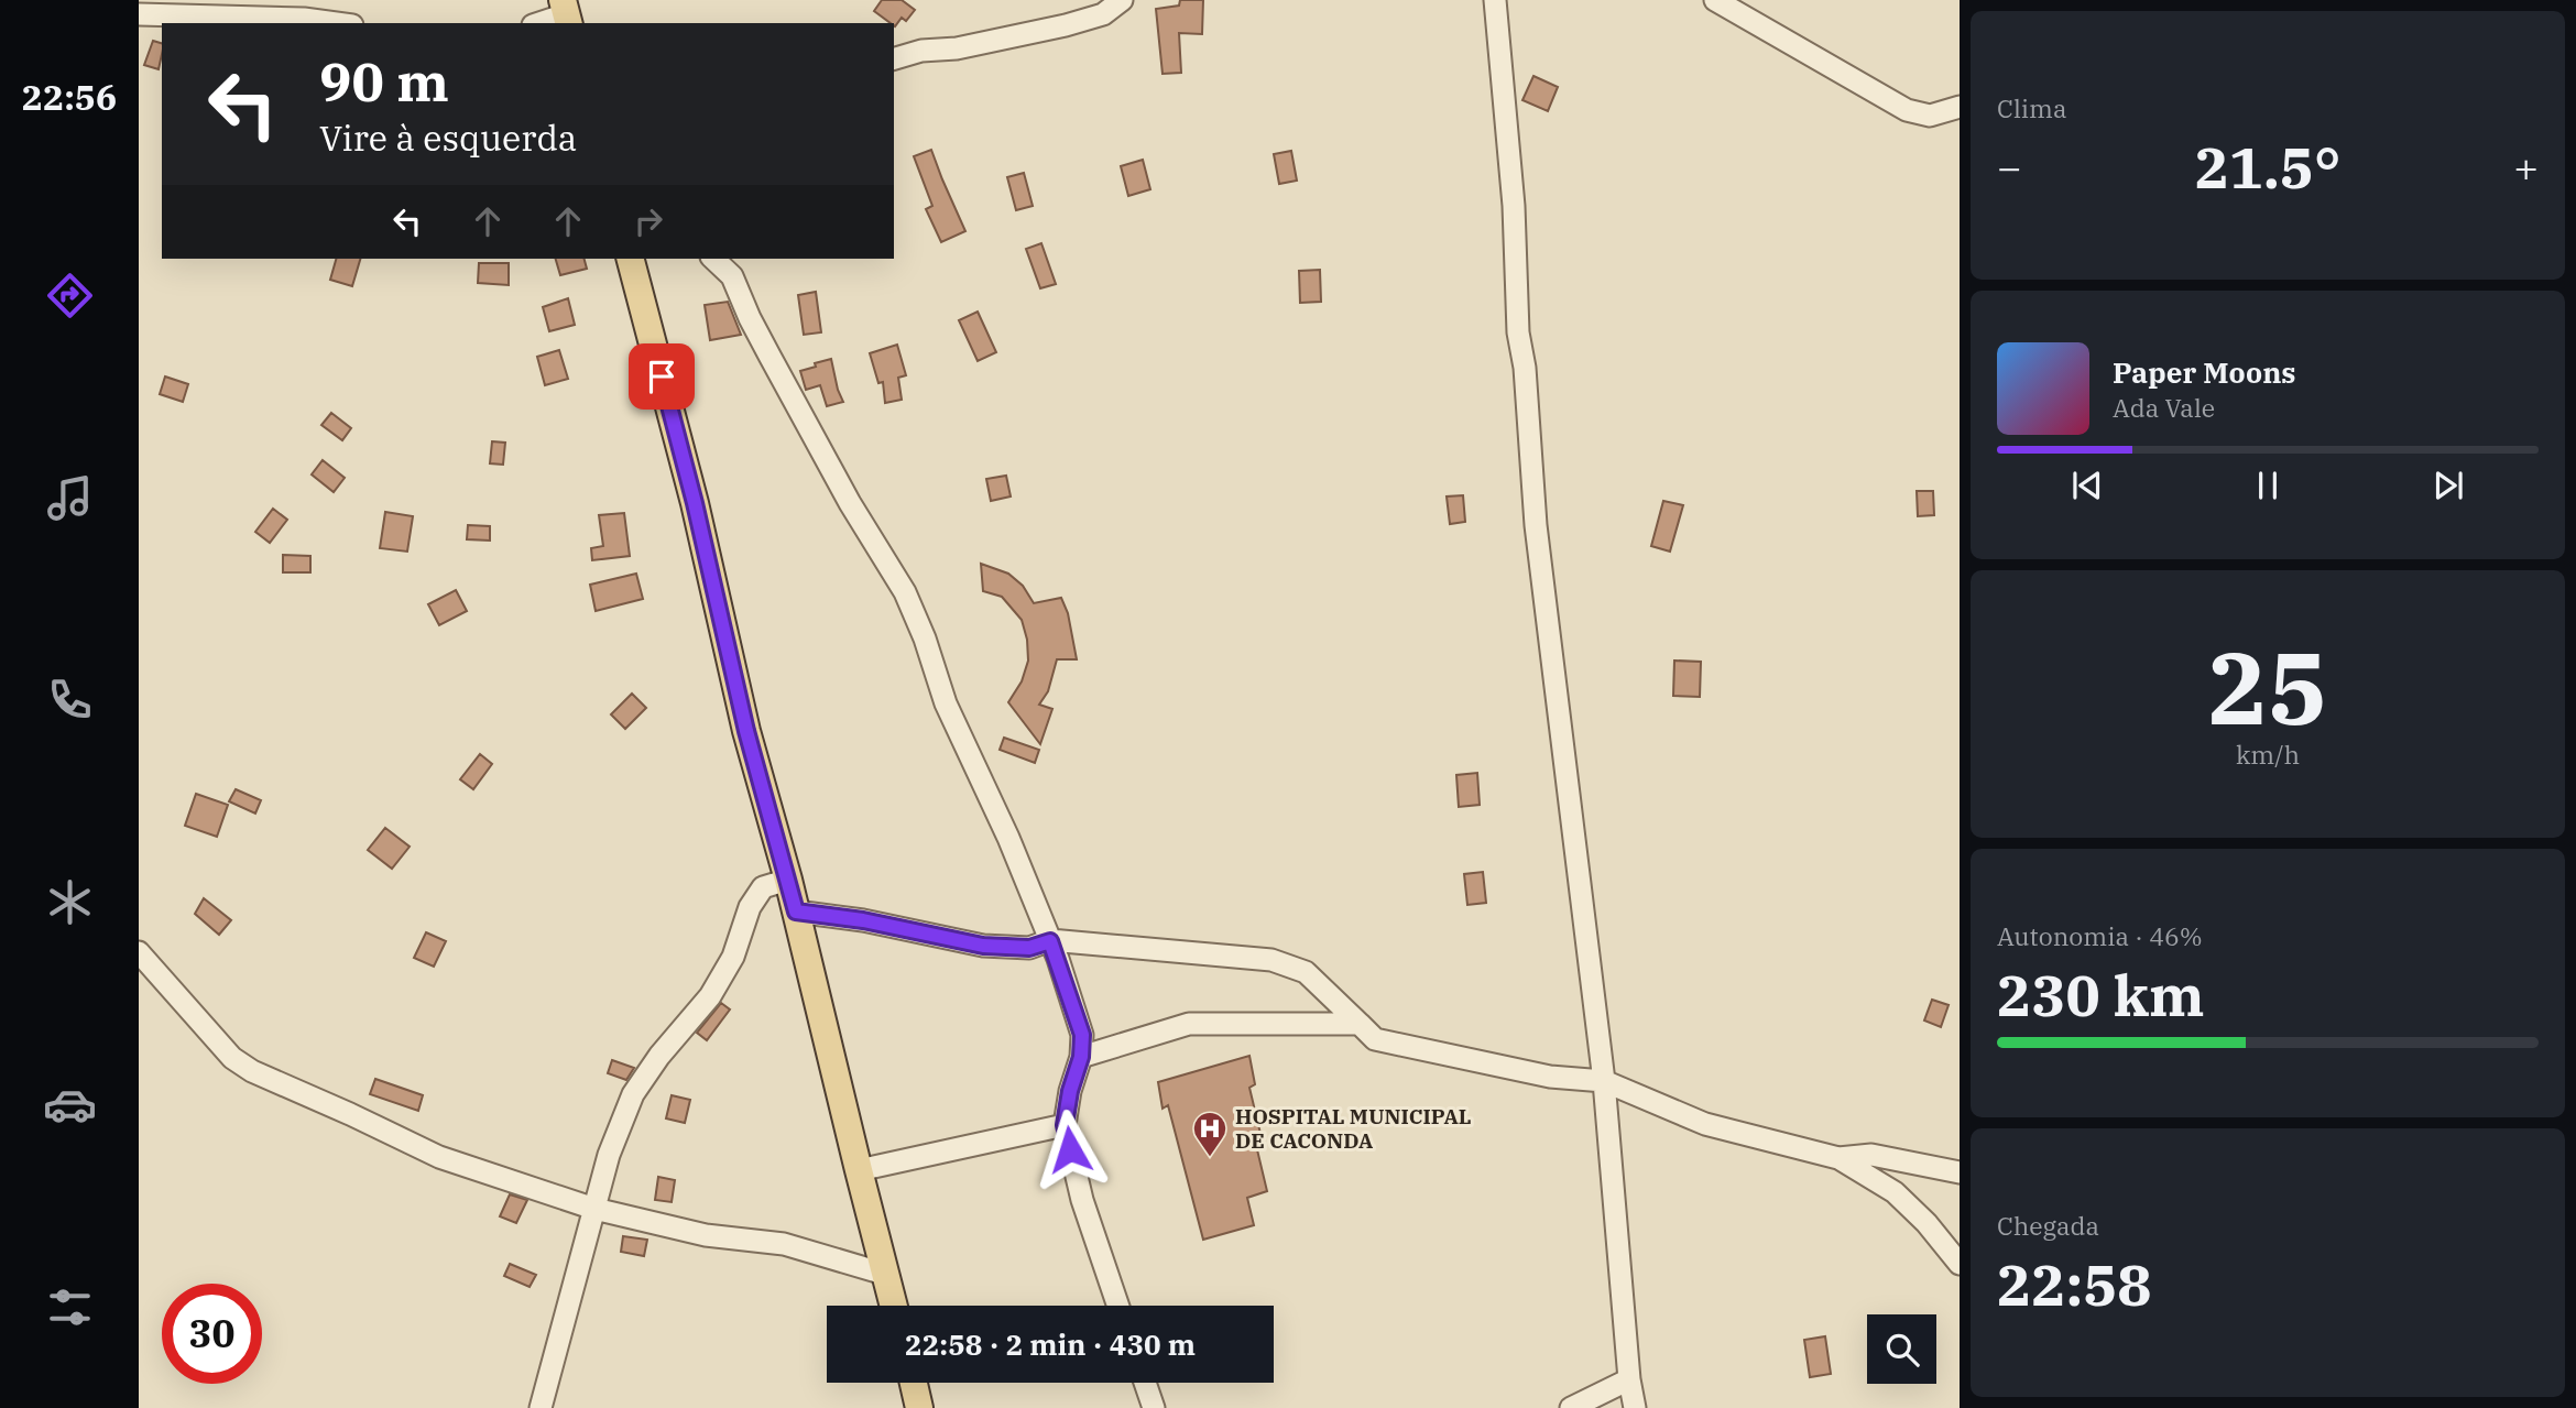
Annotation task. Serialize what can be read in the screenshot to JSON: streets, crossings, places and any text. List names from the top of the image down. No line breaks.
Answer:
{"places":{"hospital":["HOSPITAL MUNICIPAL DE CACONDA"]},"page":{"tabs":"22:56","tile":["Clima",["25","km/h"],["Autonomia · 46%","230 km"],["Chegada","22:58"]],"turn":["90 m","Vire à esquerda"],"heat":["−","21.5°","+"],"song":["Paper Moons","Ada Vale"],"limit":"30","trip":"22:58 · 2 min · 430 m"}}
